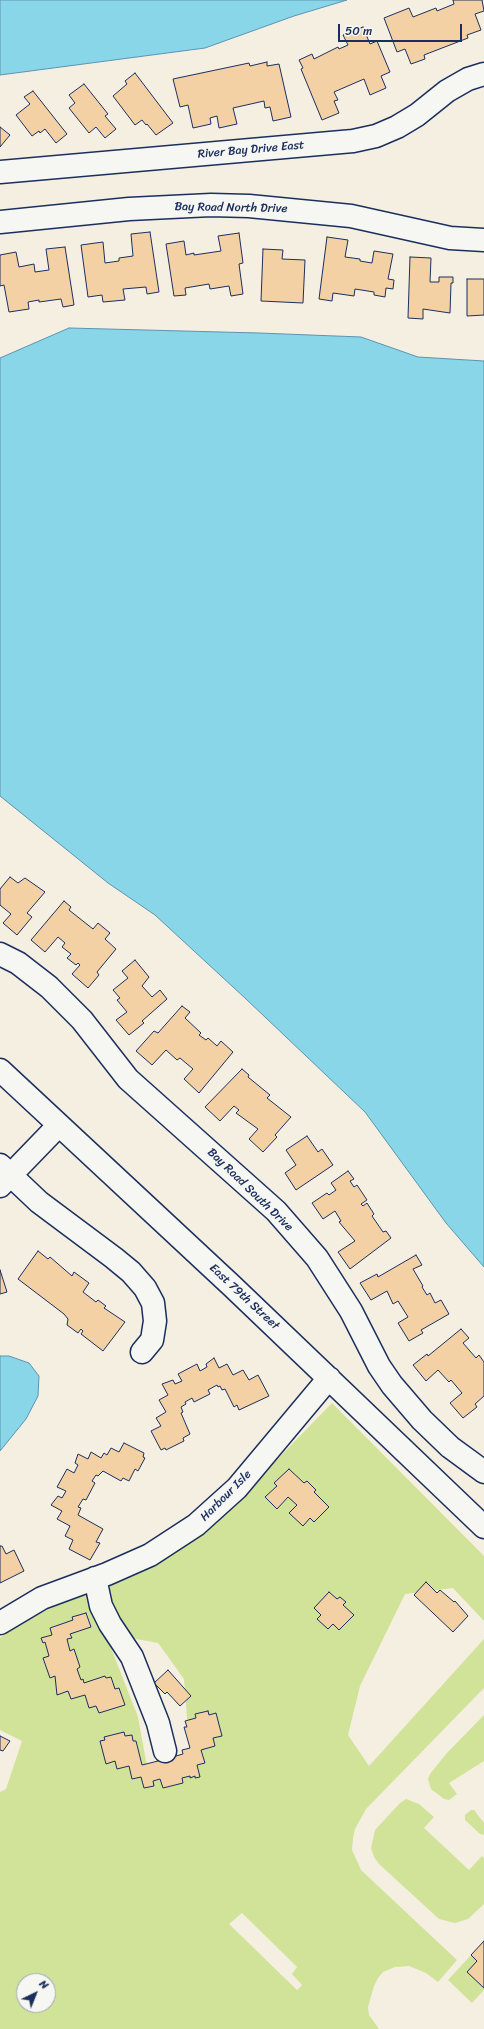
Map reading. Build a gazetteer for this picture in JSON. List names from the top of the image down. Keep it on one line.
{"streets":{"street":["River Bay Drive East","Bay Road North Drive","Bay Road South Drive","East 79th Street","Harbour Isle"]},"crossings":[["East 79th Street","Harbour Isle"]],"scale_bar":"50 m","north":"top right"}
